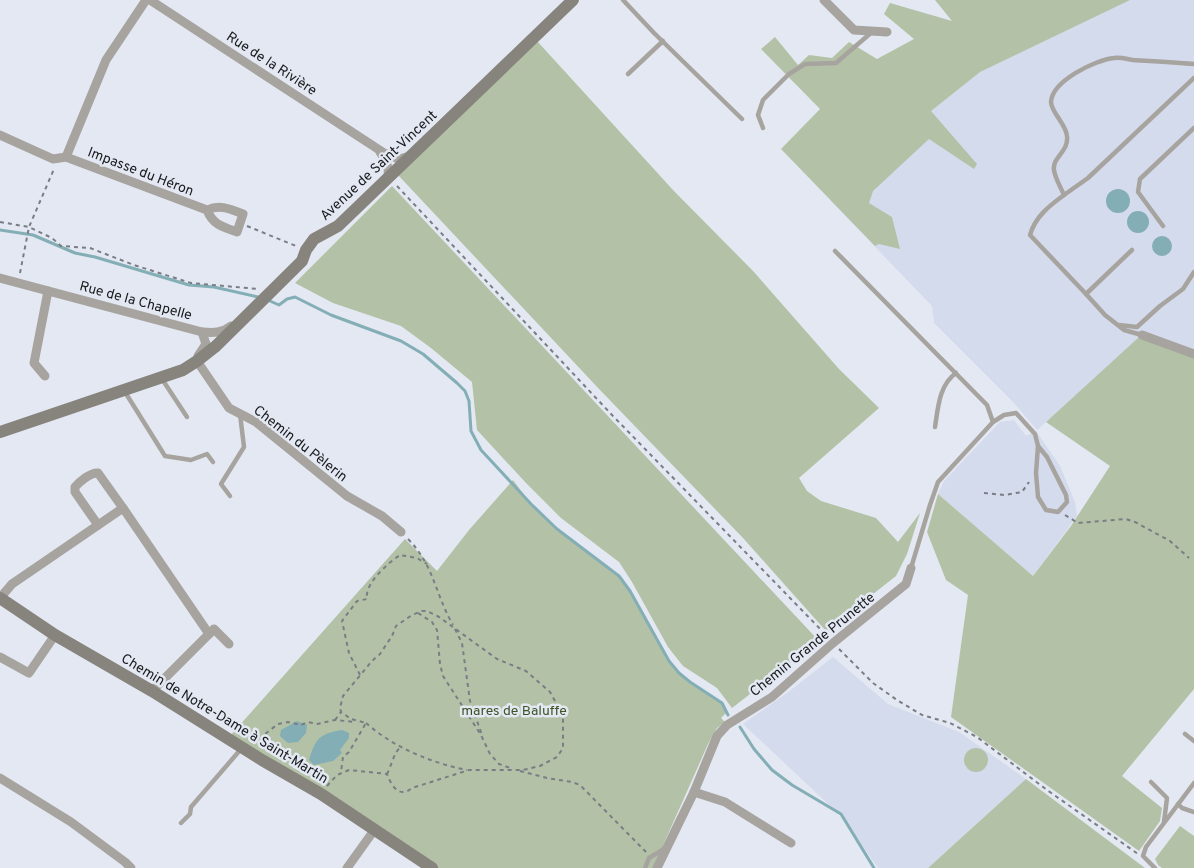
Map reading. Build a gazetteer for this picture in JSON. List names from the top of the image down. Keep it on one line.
{"streets":{"street":["Rue de la Rivière","Avenue de Saint-Vincent","Impasse du Héron","Rue de la Chapelle","Chemin du Pèlerin","Chemin Grande Prunette","Chemin de Notre-Dame à Saint-Martin"]},"crossings":[["Rue de la Rivière","Avenue de Saint-Vincent"],["Avenue de Saint-Vincent","Rue de la Chapelle"],["Avenue de Saint-Vincent","Chemin du Pèlerin"]],"parks":["mares de Baluffe"]}
